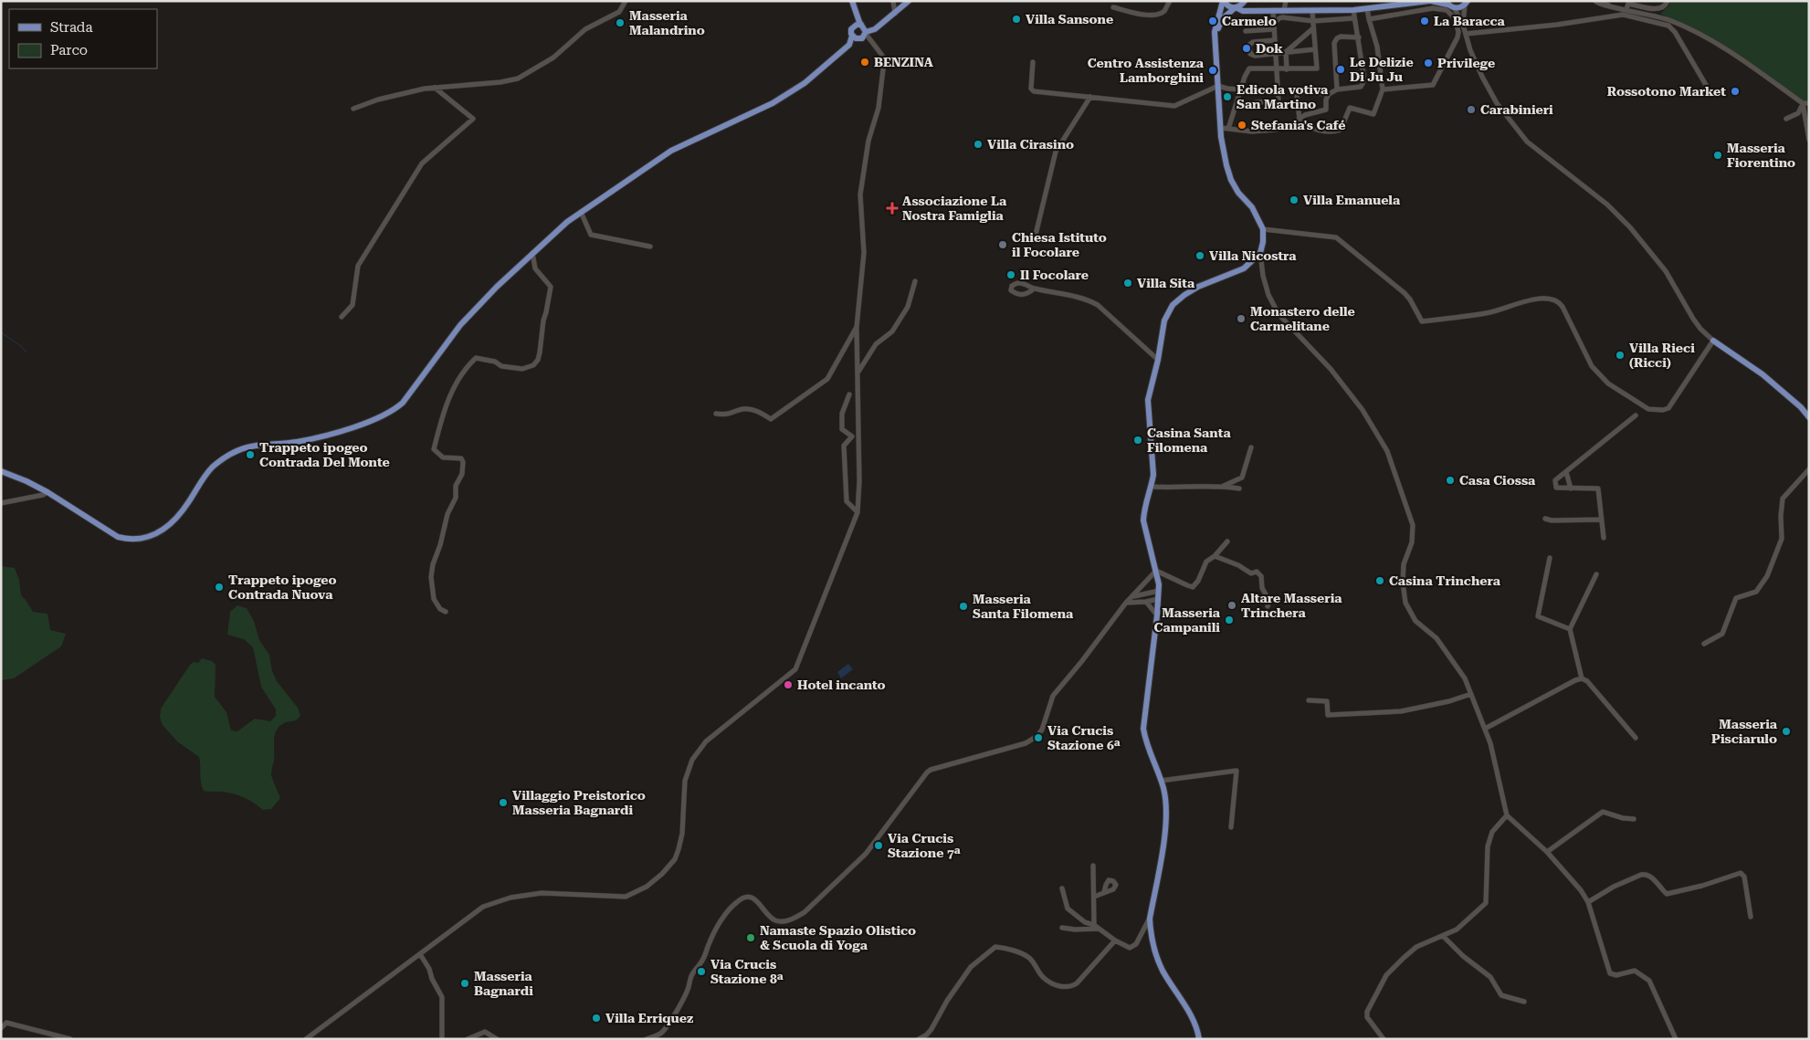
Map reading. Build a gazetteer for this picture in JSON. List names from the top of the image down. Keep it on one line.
{"places":{"other":["Villa Sansone","Carmelo","La Baracca","Masseria Malandrino","Dok","BENZINA","Privilege","Le Delizie Di Ju Ju","Centro Assistenza Lamborghini","Rossotono Market","Edicola votiva San Martino","Carabinieri","Stefania's Café","Villa Cirasino","Masseria Fiorentino","Villa Emanuela","Chiesa Istituto il Focolare","Villa Nicostra","Il Focolare","Villa Sita","Monastero delle Carmelitane","Villa Rieci (Ricci)","Casina Santa Filomena","Trappeto ipogeo Contrada Del Monte","Casa Ciossa","Casina Trinchera","Trappeto ipogeo Contrada Nuova","Altare Masseria Trinchera","Masseria Santa Filomena","Masseria Campanili","Hotel incanto","Masseria Pisciarulo","Via Crucis Stazione 6ª","Villaggio Preistorico Masseria Bagnardi","Via Crucis Stazione 7ª","Namaste Spazio Olistico & Scuola di Yoga","Via Crucis Stazione 8ª","Masseria Bagnardi","Villa Erriquez"],"health":["Associazione La Nostra Famiglia"]},"legend":["Strada","Parco"]}
